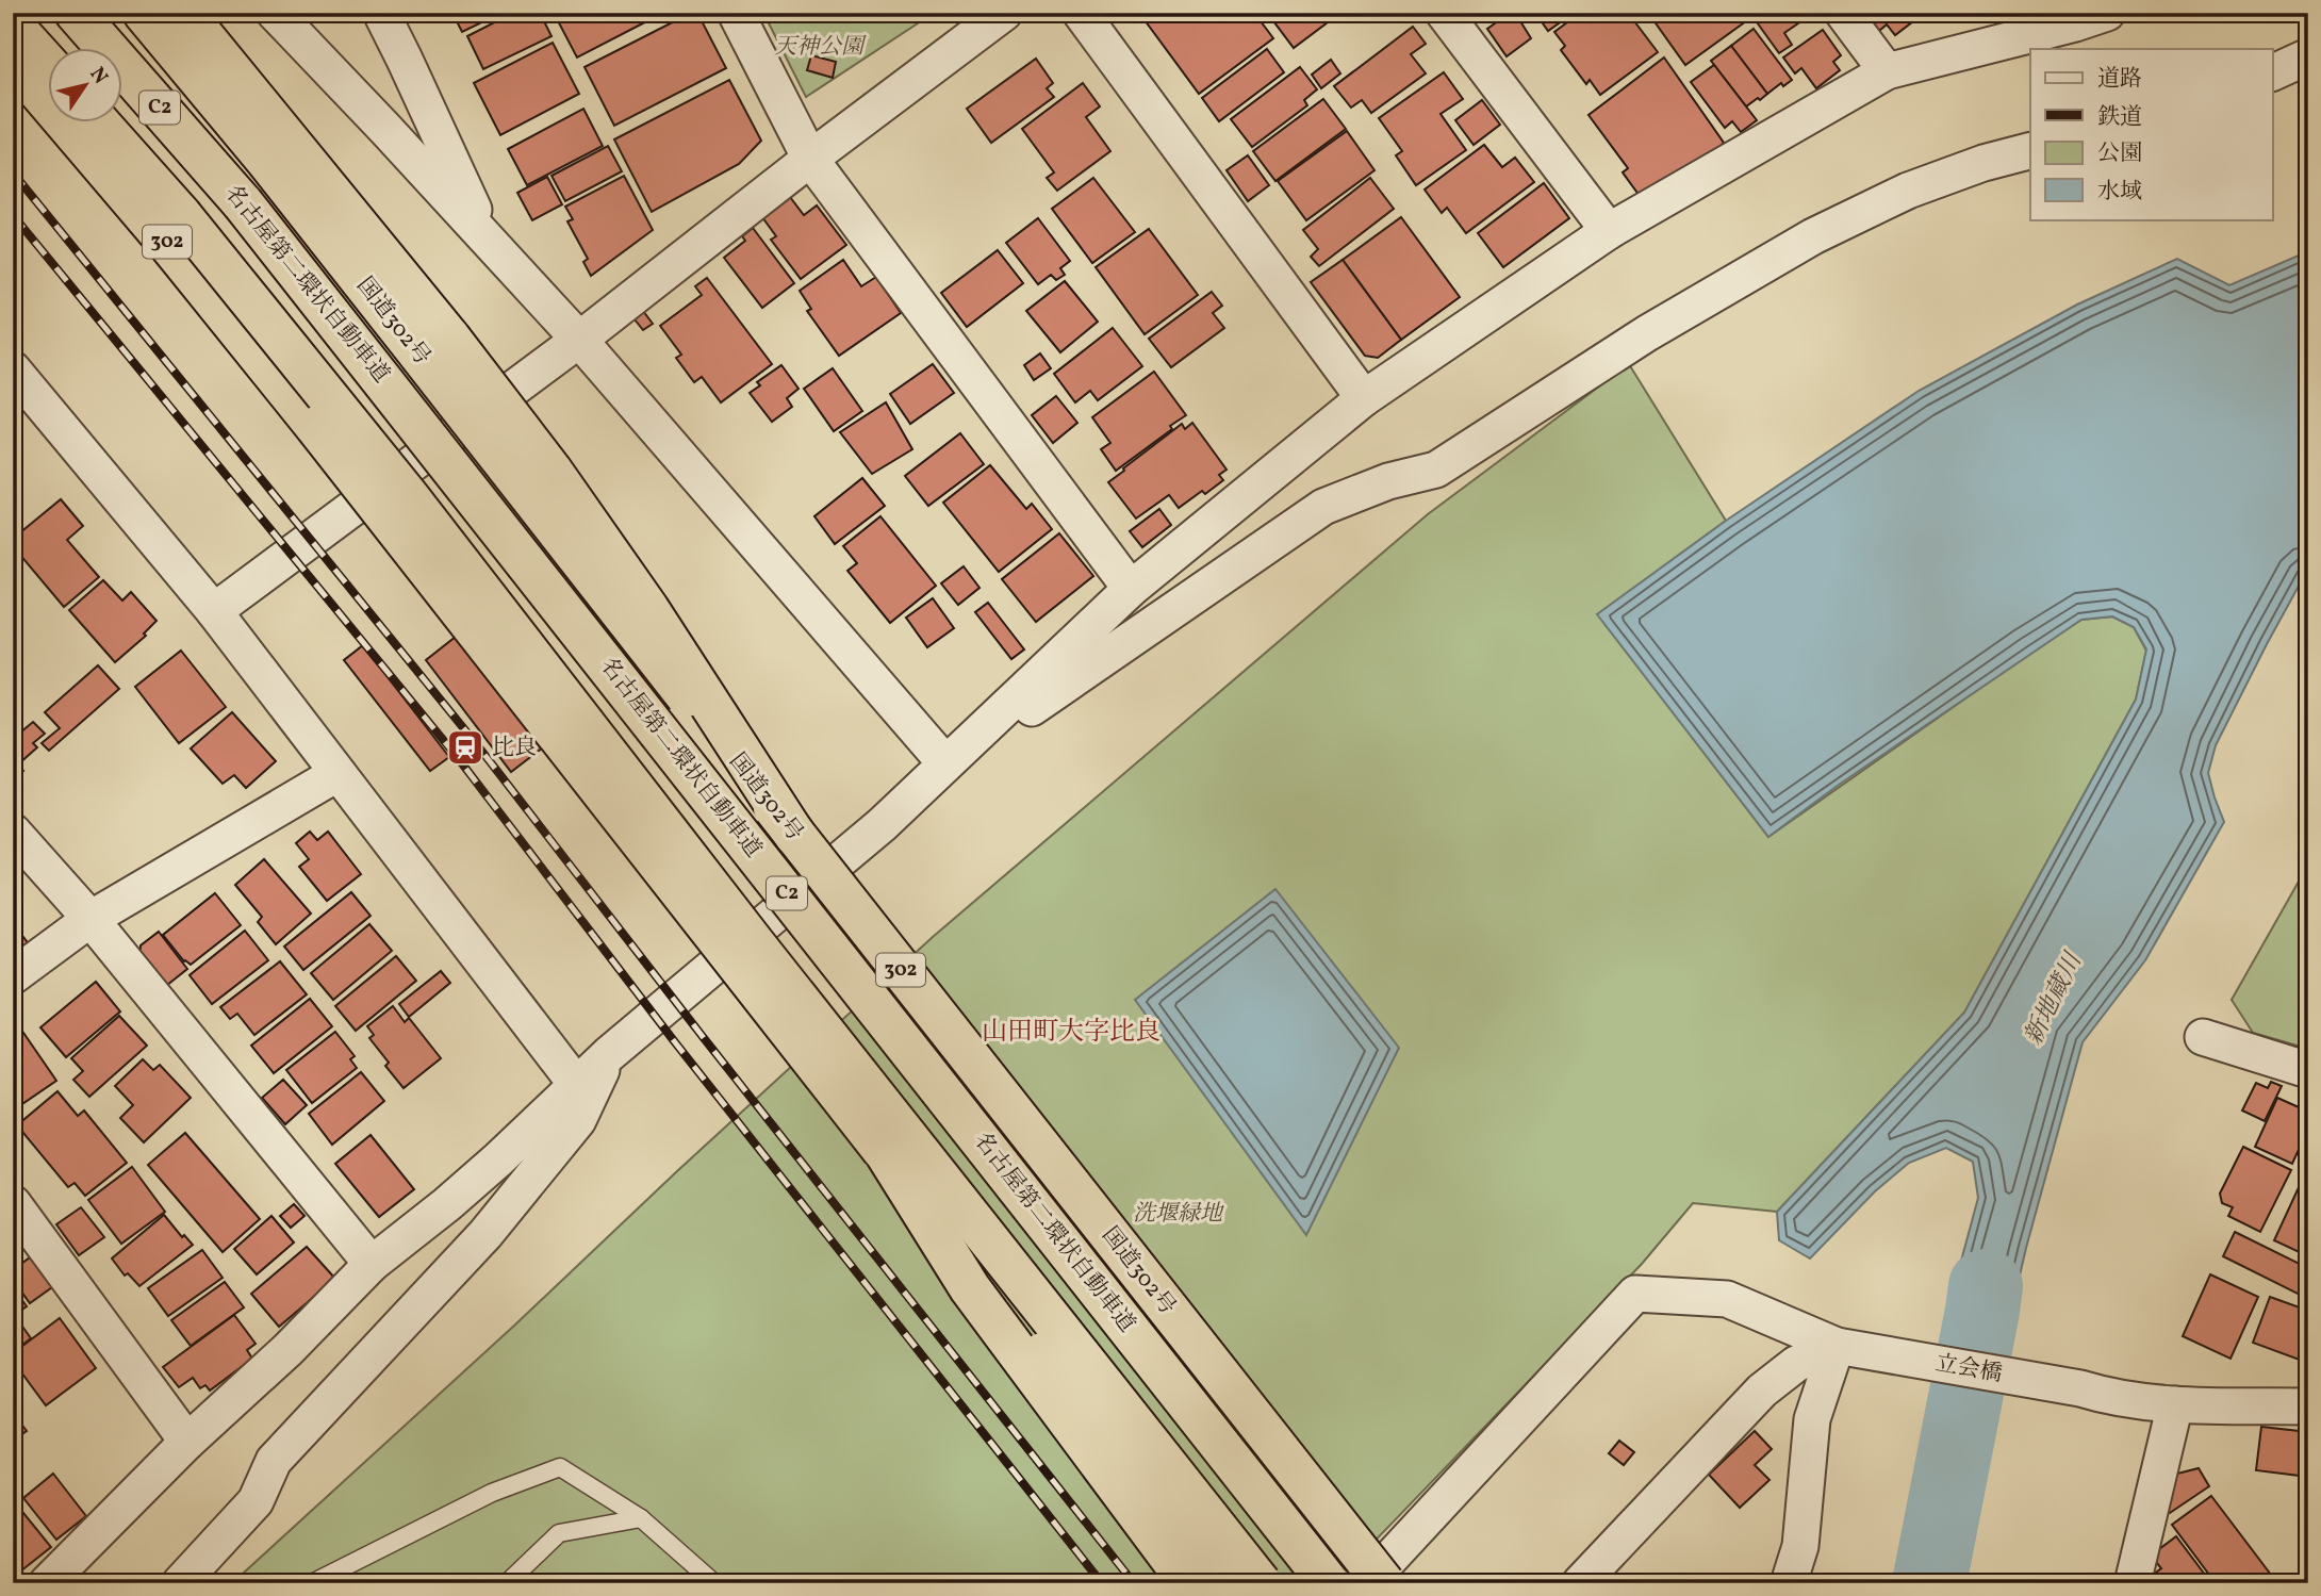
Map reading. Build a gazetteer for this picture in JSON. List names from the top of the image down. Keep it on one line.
{"streets":{"highway":["C2","302","名古屋第二環状自動車道","国道302号"],"street":["立会橋"]},"districts":["山田町大字比良"],"water":["新地蔵川"],"parks":["天神公園","洗堰緑地"],"places":{"station":["比良"]},"legend":["道路","鉄道","公園","水域"],"north":"top right"}
